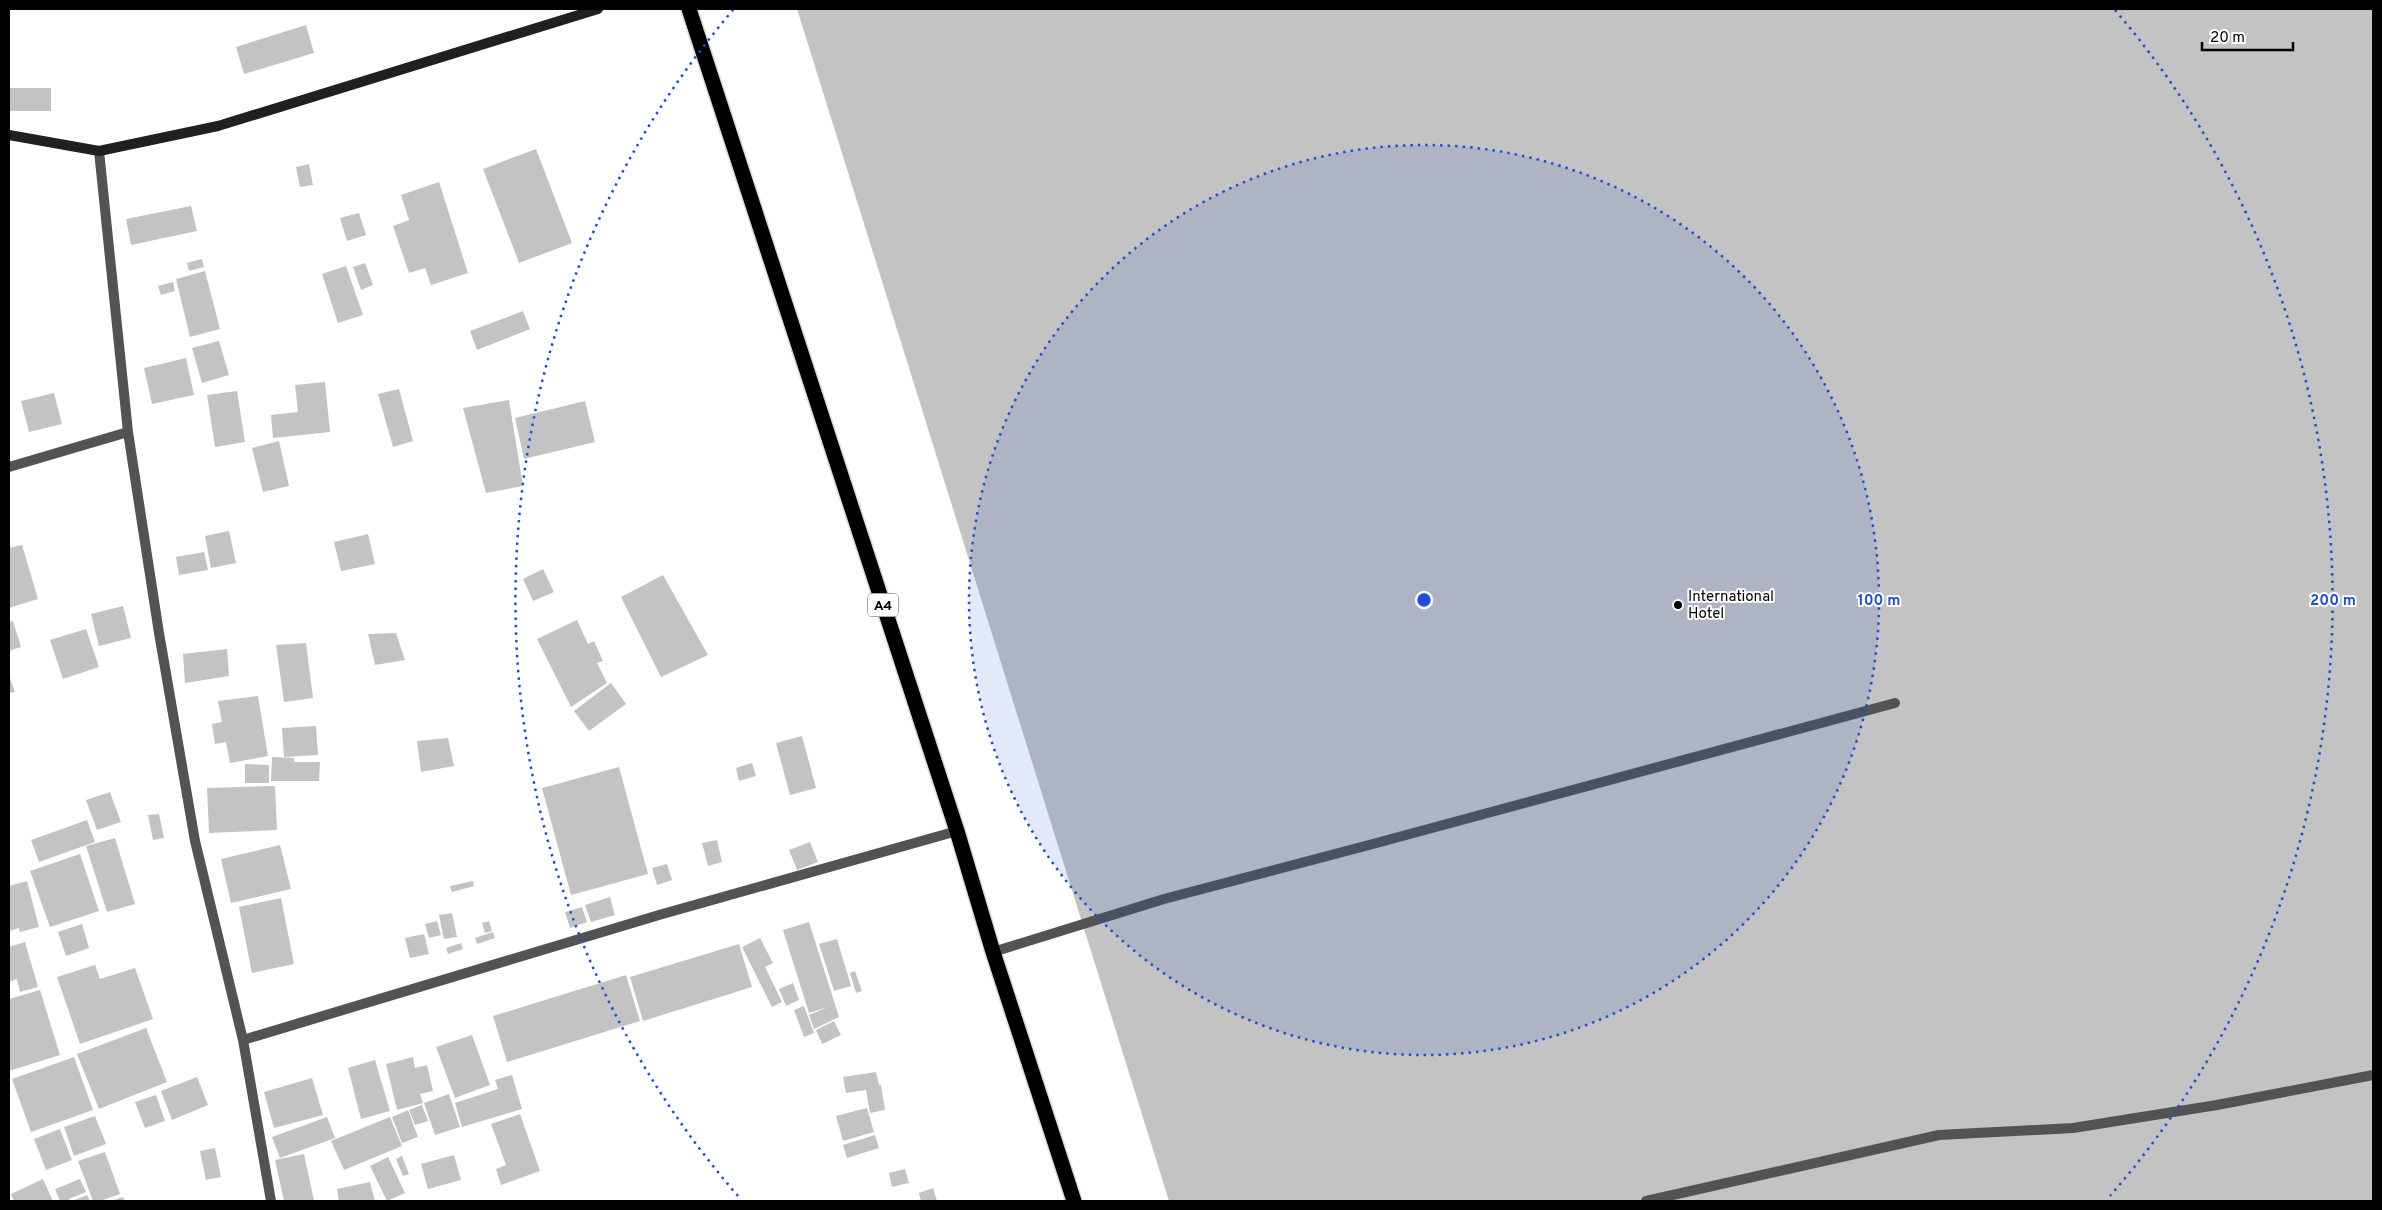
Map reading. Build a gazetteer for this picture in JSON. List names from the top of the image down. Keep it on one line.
{"streets":{"highway":["A4"]},"places":["International Hotel"],"scale_bar":"20 m","rings":["100 m","200 m"]}
